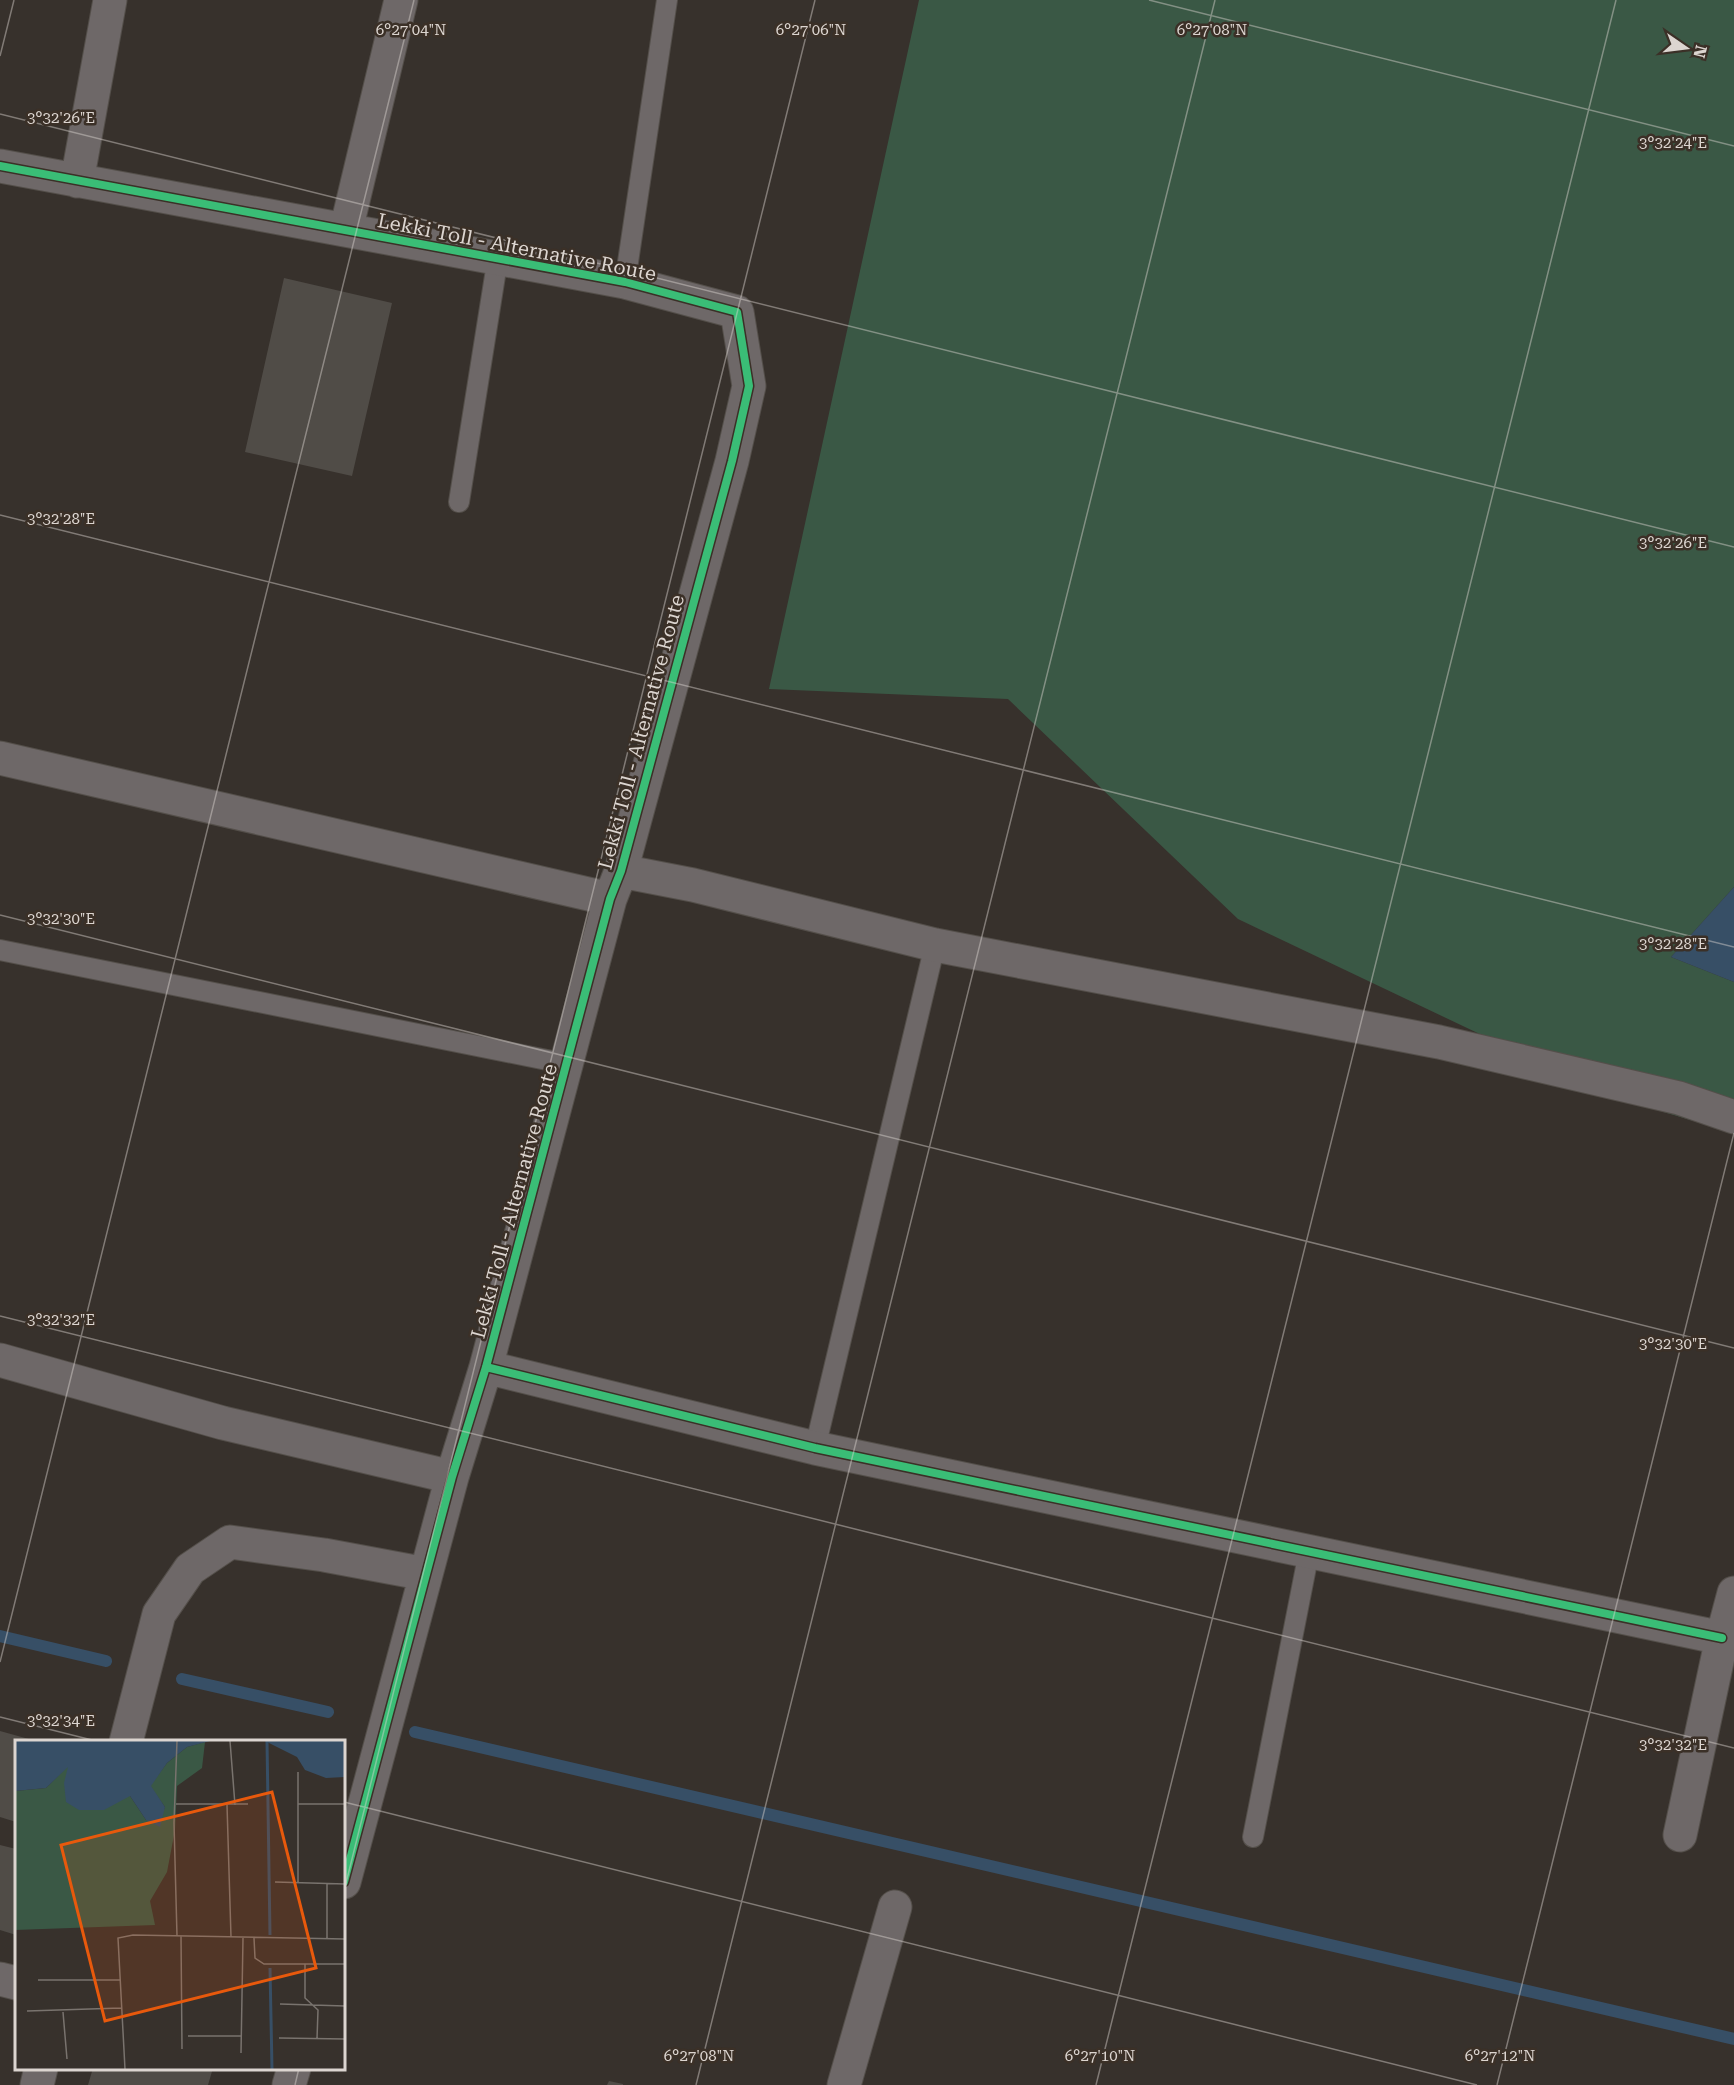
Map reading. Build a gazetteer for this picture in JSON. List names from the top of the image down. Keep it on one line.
{"streets":{"street":["Lekki Toll - Alternative Route"]},"north":"right","coordinates":["6°27'04\"N","6°27'06\"N","6°27'08\"N","3°32'26\"E","3°32'24\"E","3°32'28\"E","3°32'30\"E","3°32'32\"E","3°32'34\"E","6°27'10\"N","6°27'12\"N"]}
